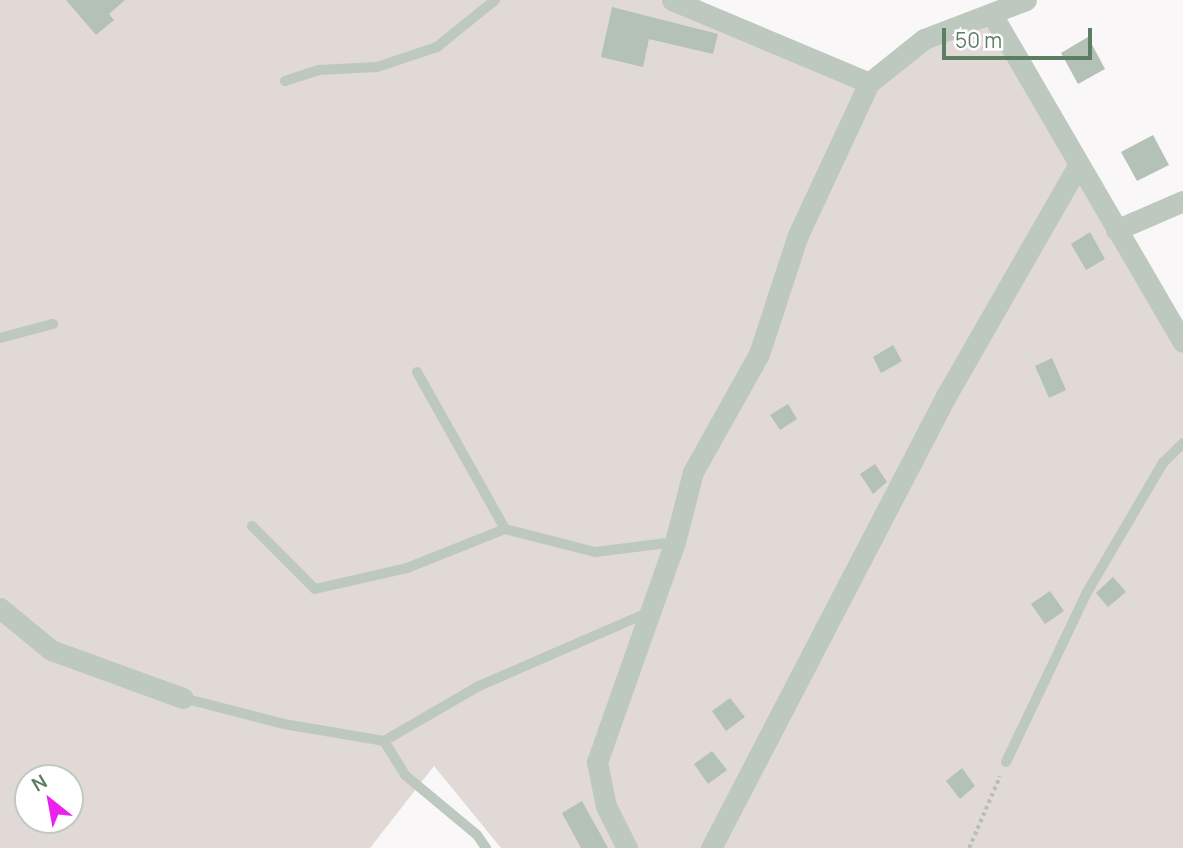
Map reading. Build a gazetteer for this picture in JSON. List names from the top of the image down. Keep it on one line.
{"scale_bar":"50 m","north":"top left"}
